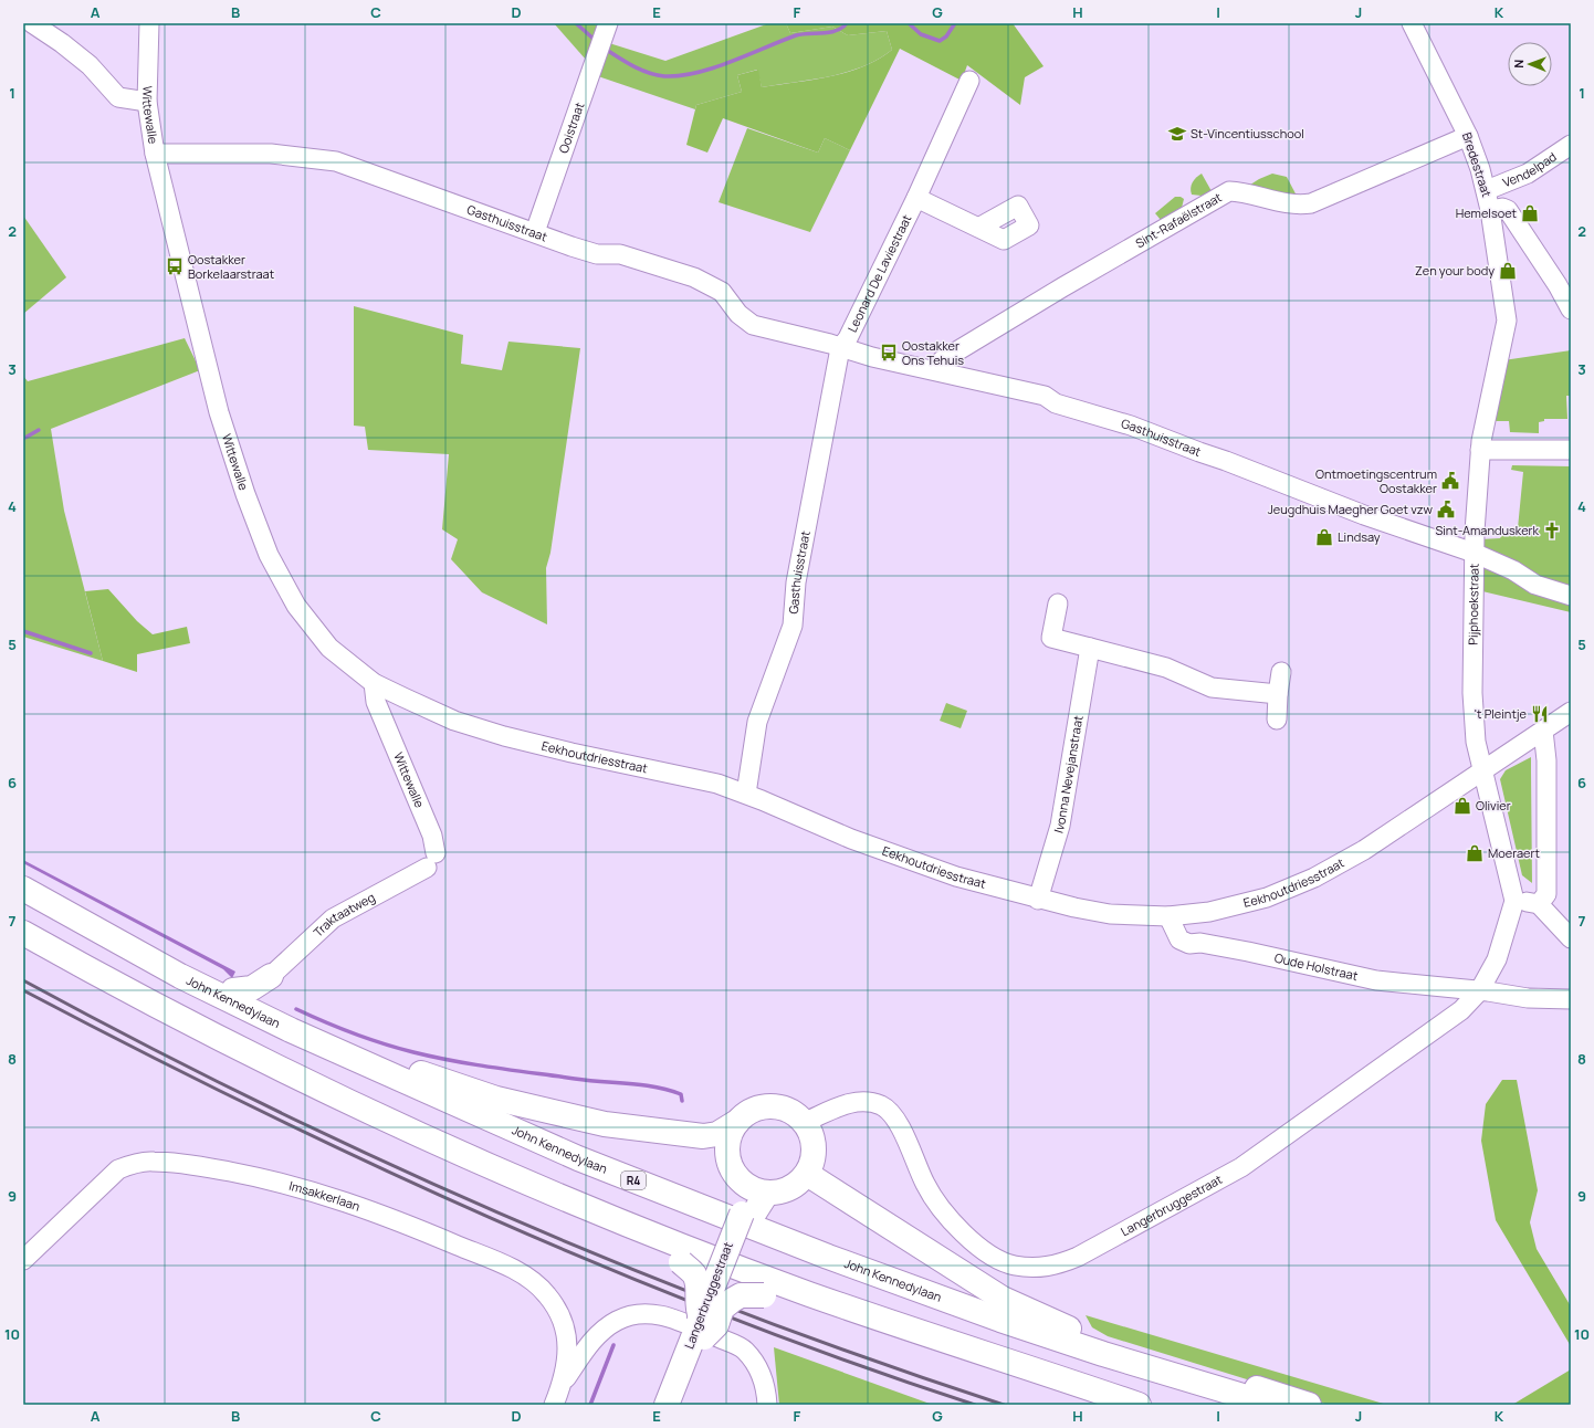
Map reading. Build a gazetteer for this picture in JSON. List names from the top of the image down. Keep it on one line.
{"streets":{"main road":["John Kennedylaan","R4","Langerbruggestraat"],"street":["Wittewalle","Ooistraat","Bredestraat","Vendelpad","Sint-Rafaëlstraat","Gasthuisstraat","Leonard De Laviestraat","Pijphoekstraat","Eekhoutdriesstraat","Ivonna Nevejanstraat","Traktaatweg","Oude Holstraat","Imsakkerlaan"]},"crossings":[["Wittewalle","Gasthuisstraat"],["Wittewalle","Eekhoutdriesstraat"],["Wittewalle","Traktaatweg"],["Ooistraat","Gasthuisstraat"],["Bredestraat","Vendelpad"],["Bredestraat","Sint-Rafaëlstraat"],["Bredestraat","Pijphoekstraat"],["Sint-Rafaëlstraat","Gasthuisstraat"],["Gasthuisstraat","Leonard De Laviestraat"],["Gasthuisstraat","Pijphoekstraat"],["Gasthuisstraat","Eekhoutdriesstraat"],["Pijphoekstraat","Eekhoutdriesstraat"],["Pijphoekstraat","Oude Holstraat"],["Pijphoekstraat","Langerbruggestraat"],["Eekhoutdriesstraat","Ivonna Nevejanstraat"],["Eekhoutdriesstraat","Oude Holstraat"],["Oude Holstraat","Langerbruggestraat"]],"places":{"school or university":["St-Vincentiusschool"],"shop":["Hemelsoet","Zen your body","Lindsay","Olivier","Moeraert"],"bus stop":["Oostakker Borkelaarstraat","Oostakker Ons Tehuis"],"public building":["Ontmoetingscentrum Oostakker","Jeugdhuis Maegher Goet vzw"],"church":["Sint-Amanduskerk"],"restaurant":["'t Pleintje"]},"north":"left","grid":{"columns":["A","B","C","D","E","F","G","H","I","J","K"],"rows":["1","2","3","4","5","6","7","8","9","10"]}}
